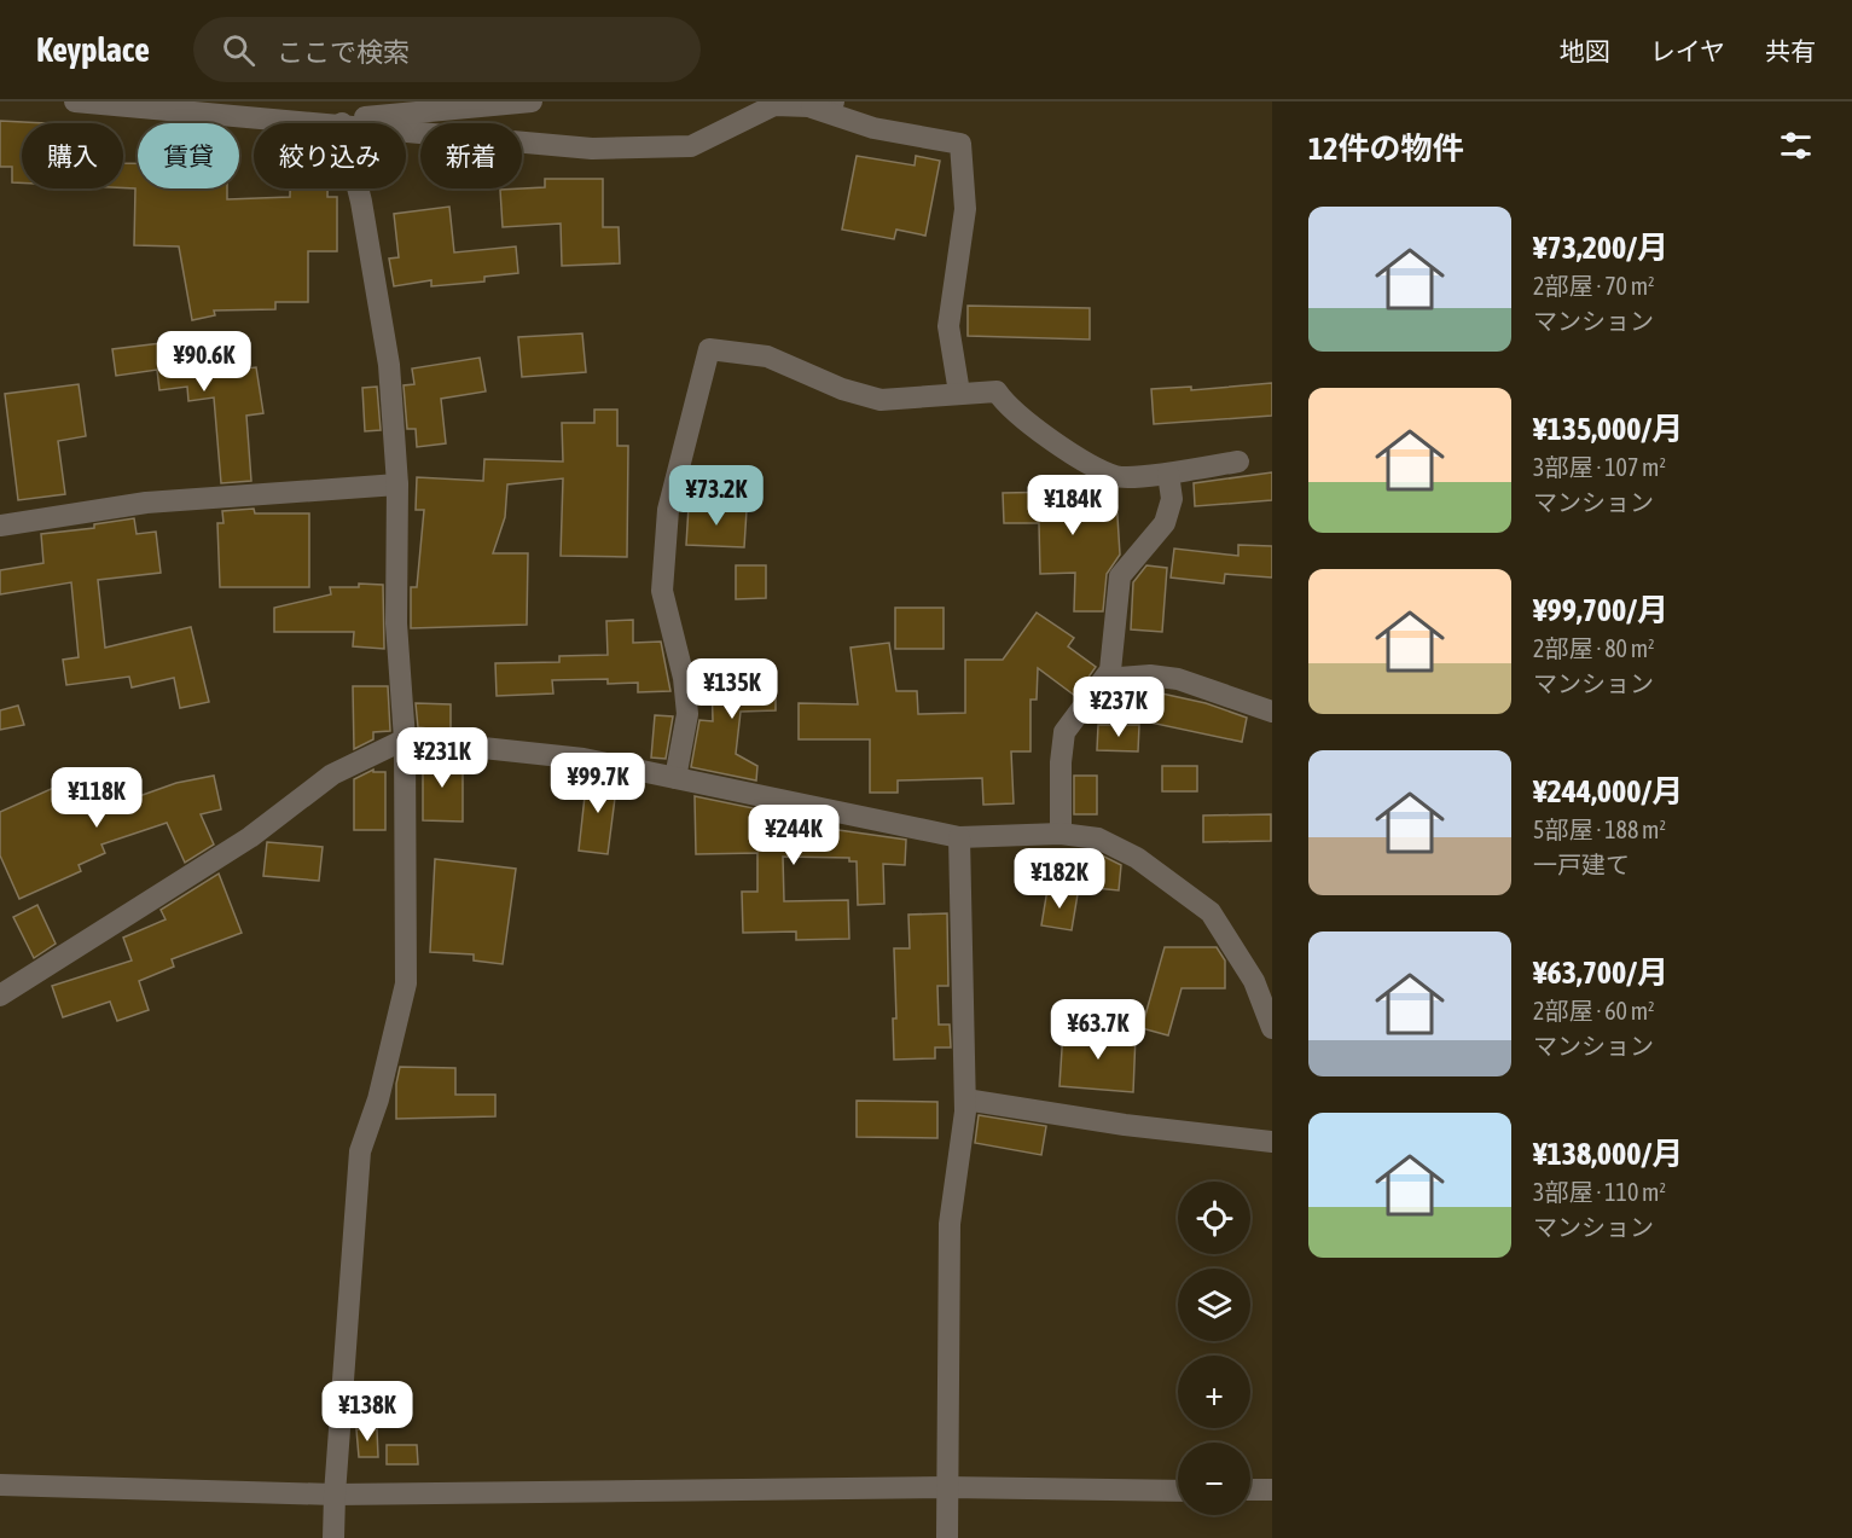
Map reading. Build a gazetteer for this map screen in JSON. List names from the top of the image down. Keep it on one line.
{"page":{"header":"Keyplace","search":"ここで検索","nav":["地図","レイヤ","共有"],"heading":"12件の物件","chip":["購入","賃貸","絞り込み","新着"],"list":[{"name":"¥73,200/月","note":"2部屋 · 70 m² · マンション"},{"name":"¥135,000/月","note":"3部屋 · 107 m² · マンション"},{"name":"¥99,700/月","note":"2部屋 · 80 m² · マンション"},{"name":"¥244,000/月","note":"5部屋 · 188 m² · 一戸建て"},{"name":"¥63,700/月","note":"2部屋 · 60 m² · マンション"},{"name":"¥138,000/月","note":"3部屋 · 110 m² · マンション"}],"price":["¥90.6K","¥73.2K","¥184K","¥135K","¥237K","¥231K","¥99.7K","¥118K","¥244K","¥182K","¥63.7K","¥138K"],"map_buttons":["+","−"]}}
